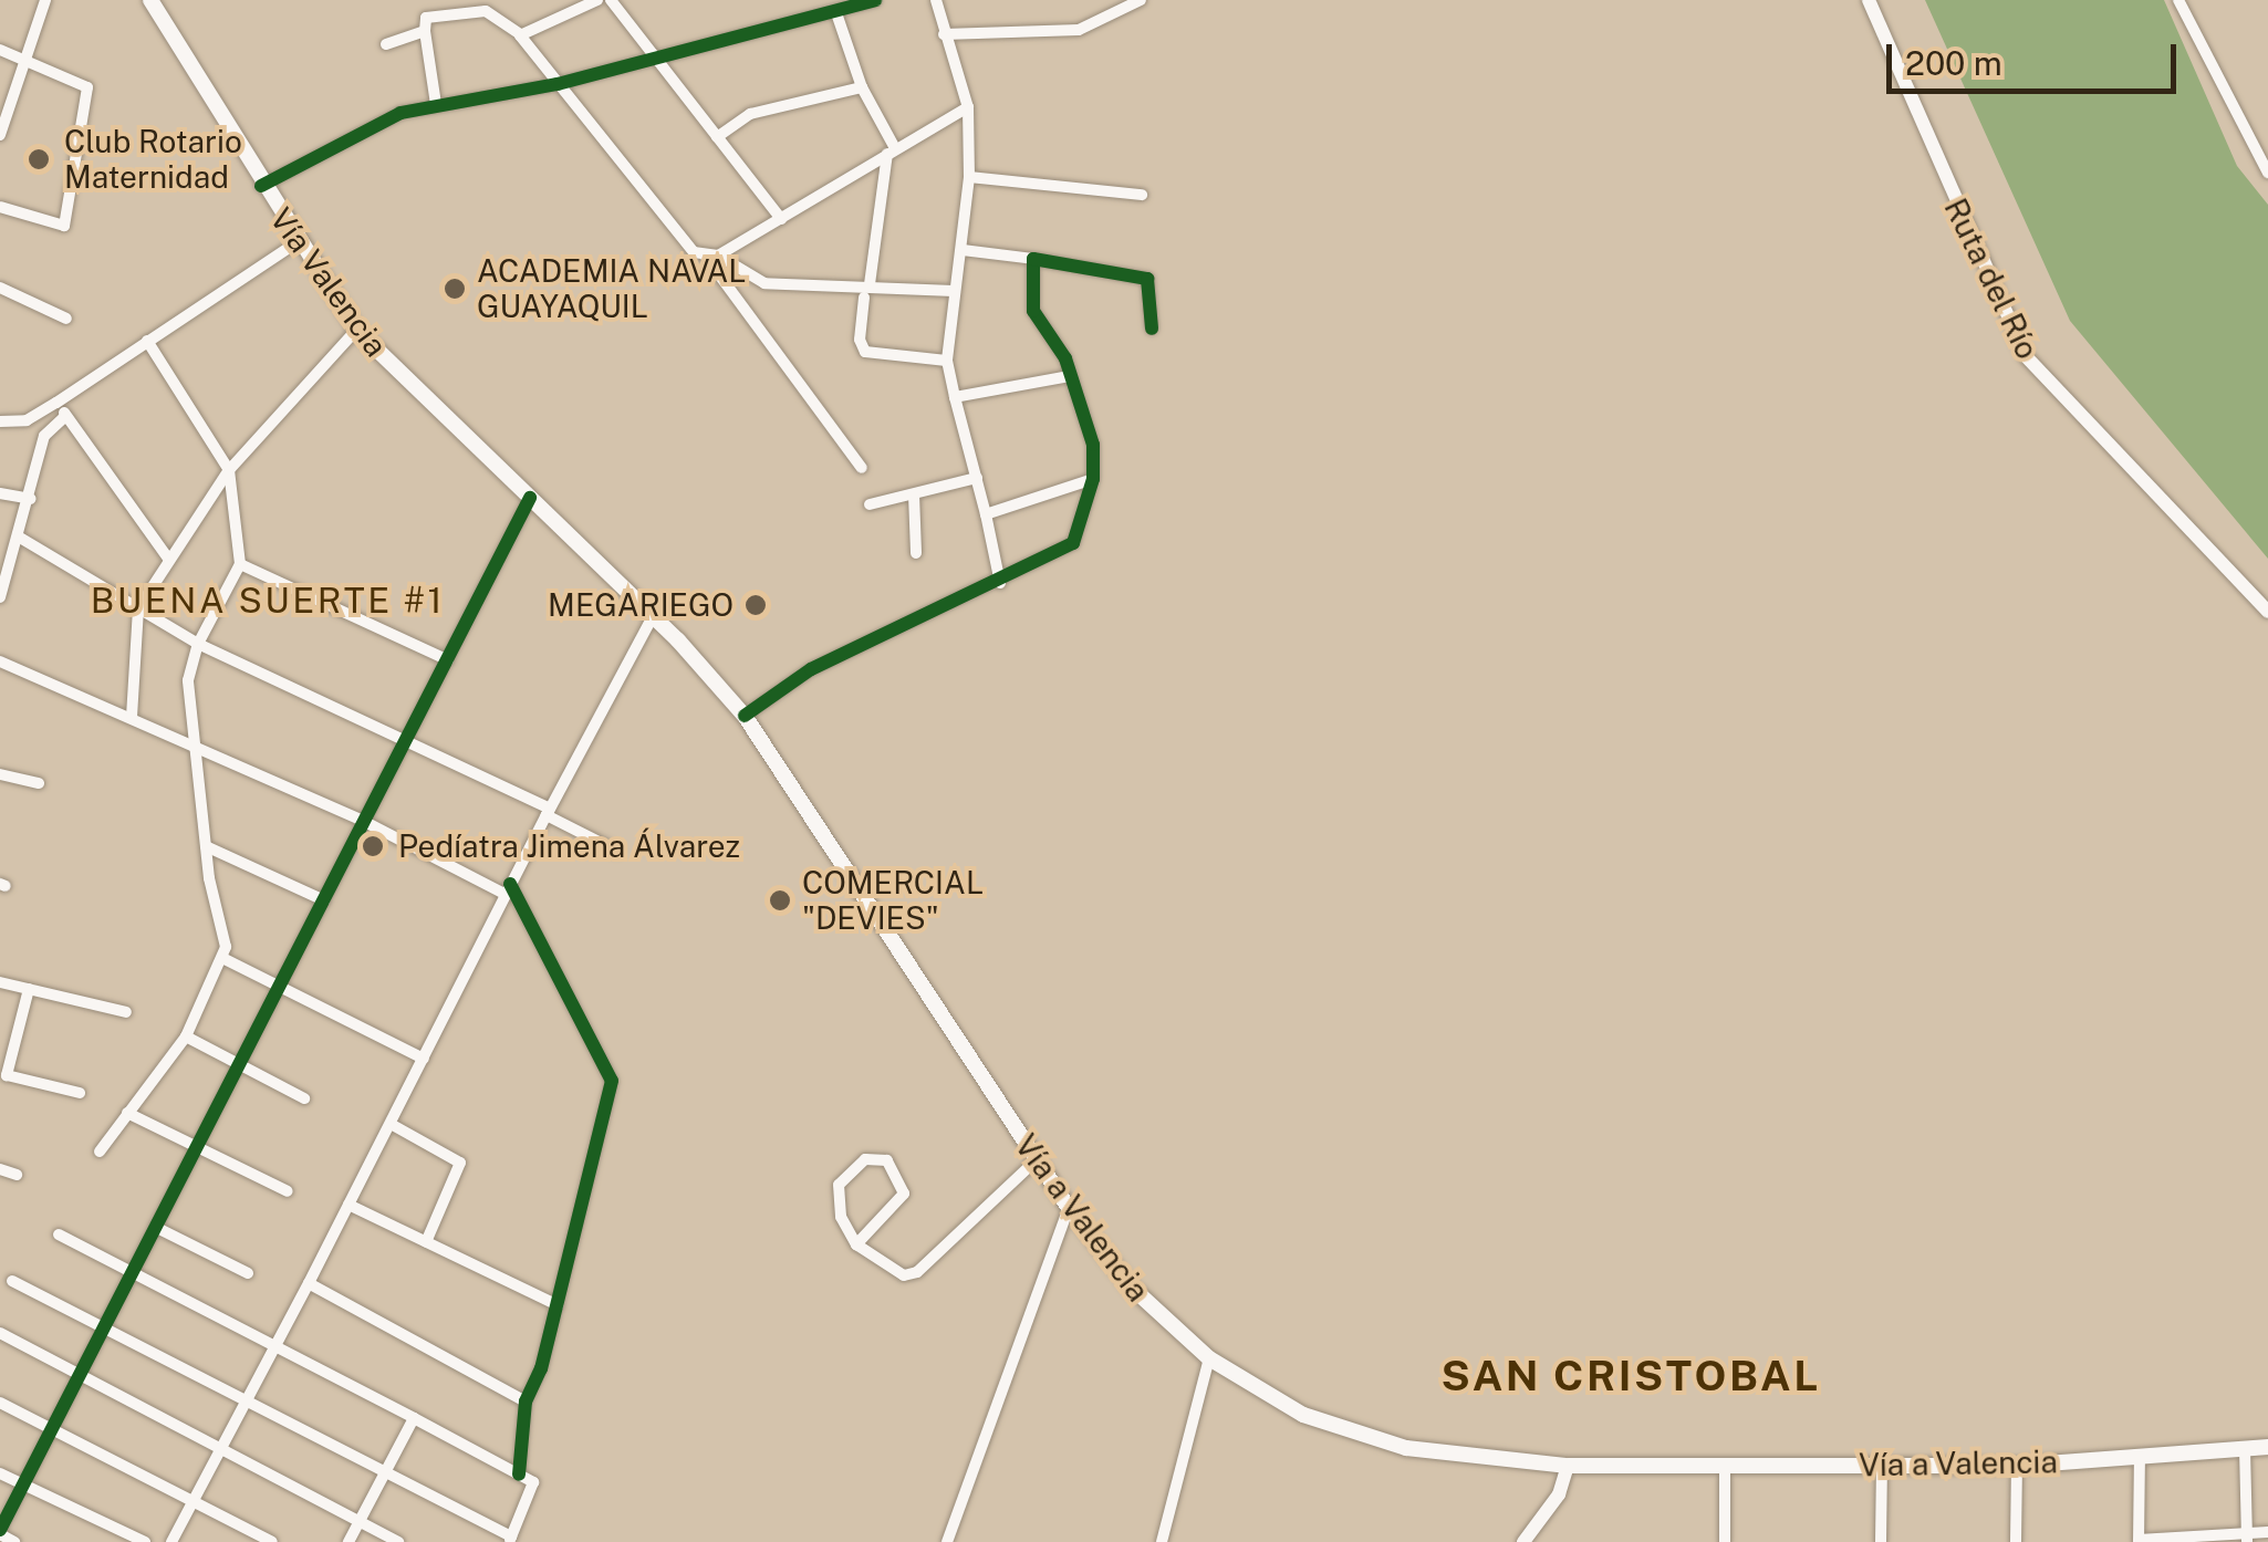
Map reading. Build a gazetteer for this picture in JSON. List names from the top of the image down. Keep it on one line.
{"streets":{"highway":["Vía Valencia","Vía a Valencia"],"main road":["Ruta del Río"]},"crossings":[["Vía Valencia","Vía a Valencia"]],"districts":["BUENA SUERTE #1","SAN CRISTOBAL"],"places":["Club Rotario Maternidad","ACADEMIA NAVAL GUAYAQUIL","MEGARIEGO","Pedíatra Jimena Álvarez","COMERCIAL \"DEVIES\""],"scale_bar":"200 m"}
